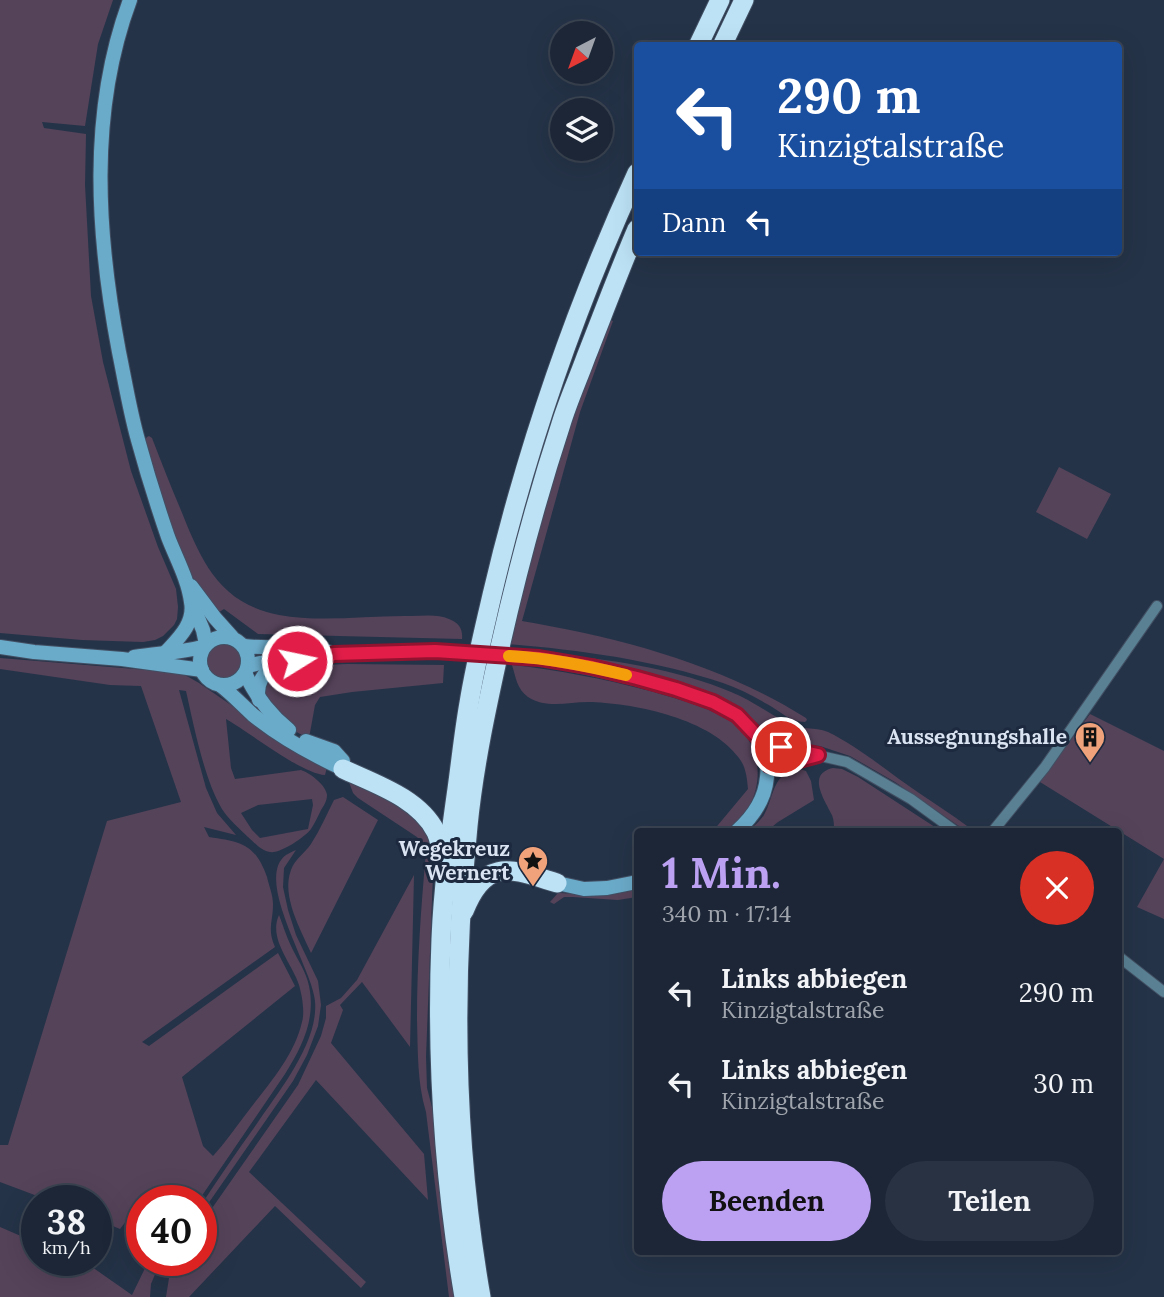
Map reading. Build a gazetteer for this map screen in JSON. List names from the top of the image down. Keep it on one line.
{"places":{"building":["Aussegnungshalle"],"place":["Wegekreuz Wernert"]},"north":"bottom left","page":{"turn":["290 m","Kinzigtalstraße"],"then":"Dann","heading":["1 Min.","340 m · 17:14"],"list":[{"name":"Links abbiegen","note":"Kinzigtalstraße","value":"290 m"},{"name":"Links abbiegen","note":"Kinzigtalstraße","value":"30 m"}],"buttons":["Beenden","Teilen"],"speed":"38 km/h","limit":"40"}}
